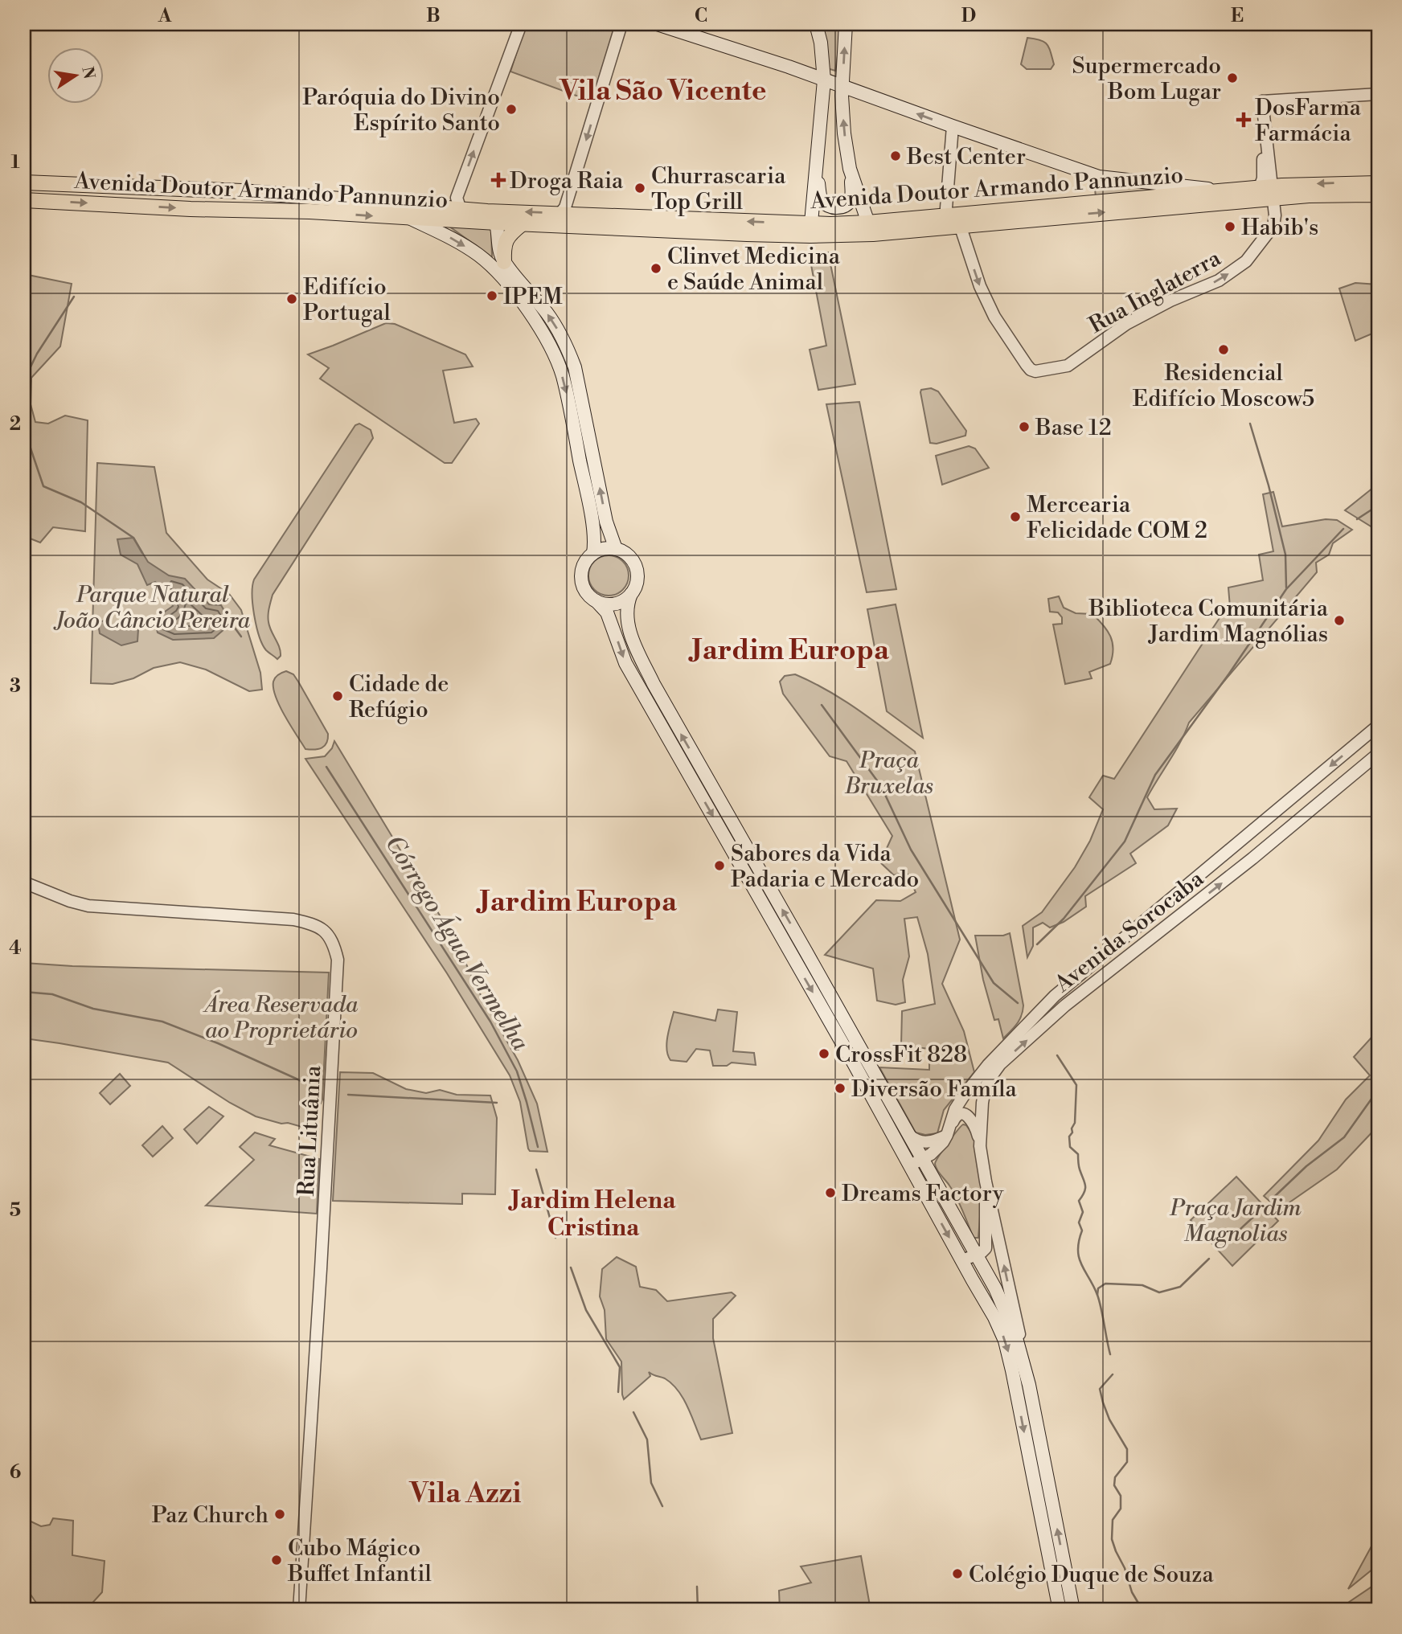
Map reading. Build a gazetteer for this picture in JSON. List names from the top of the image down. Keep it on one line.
{"streets":{"main road":["Avenida Doutor Armando Pannunzio"],"street":["Rua Inglaterra","Avenida Sorocaba","Rua Lituânia"]},"crossings":[["Avenida Doutor Armando Pannunzio","Rua Inglaterra"]],"districts":["Vila São Vicente","Jardim Europa","Jardim Europa","Jardim Helena Cristina","Vila Azzi"],"water":["Córrego Água Vermelha"],"parks":["Parque Natural João Câncio Pereira","Praça Bruxelas","Área Reservada ao Proprietário","Praça Jardim Magnolias"],"places":{"other":["Supermercado Bom Lugar","Paróquia do Divino Espírito Santo","Best Center","Churrascaria Top Grill","Habib's","Clinvet Medicina e Saúde Animal","IPEM","Edifício Portugal","Residencial Edifício Moscow5","Base 12","Mercearia Felicidade COM 2","Biblioteca Comunitária Jardim Magnólias","Cidade de Refúgio","Sabores da Vida Padaria e Mercado","CrossFit 828","Diversão Famíla","Dreams Factory","Paz Church","Cubo Mágico Buffet Infantil","Colégio Duque de Souza"],"health":["DosFarma Farmácia","Droga Raia"]},"north":"right","grid":{"columns":["A","B","C","D","E"],"rows":["1","2","3","4","5","6"]}}
